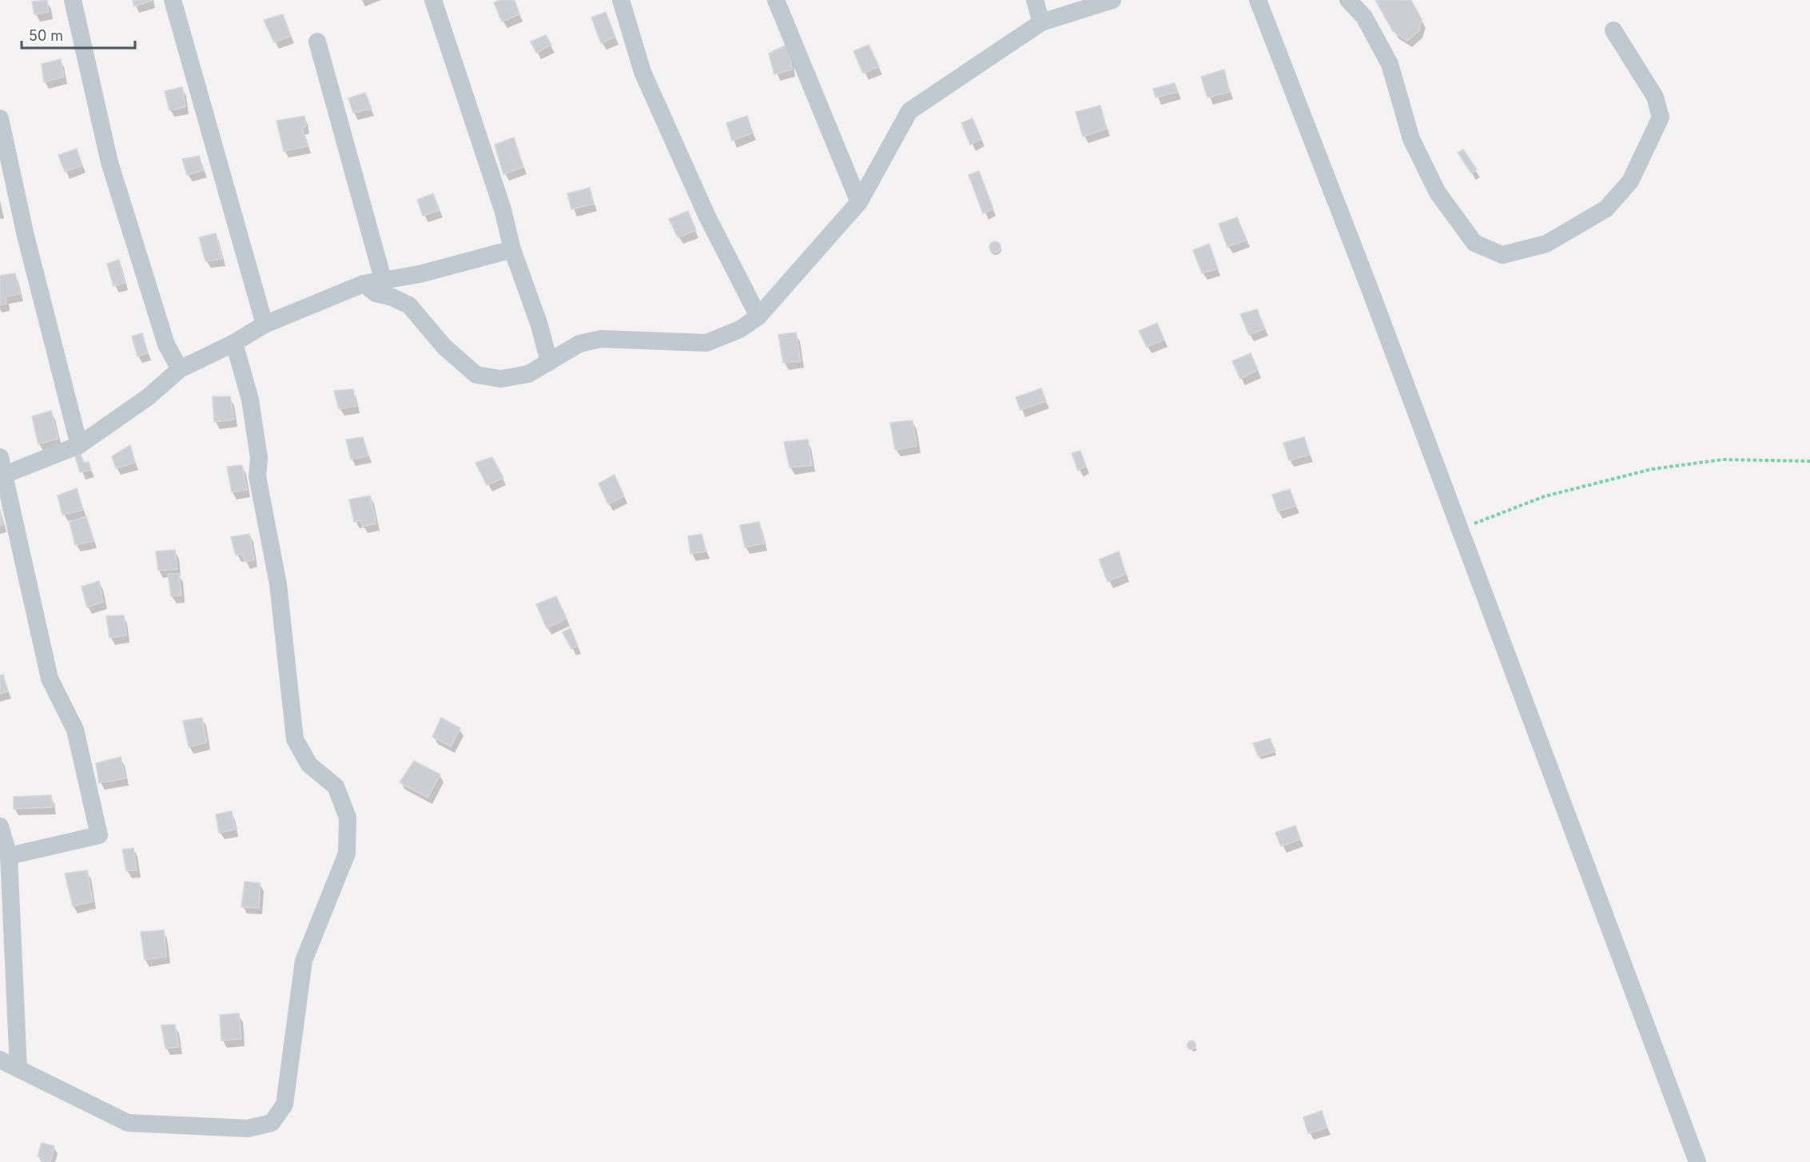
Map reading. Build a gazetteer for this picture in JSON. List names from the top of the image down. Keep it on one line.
{"scale_bar":"50 m"}
